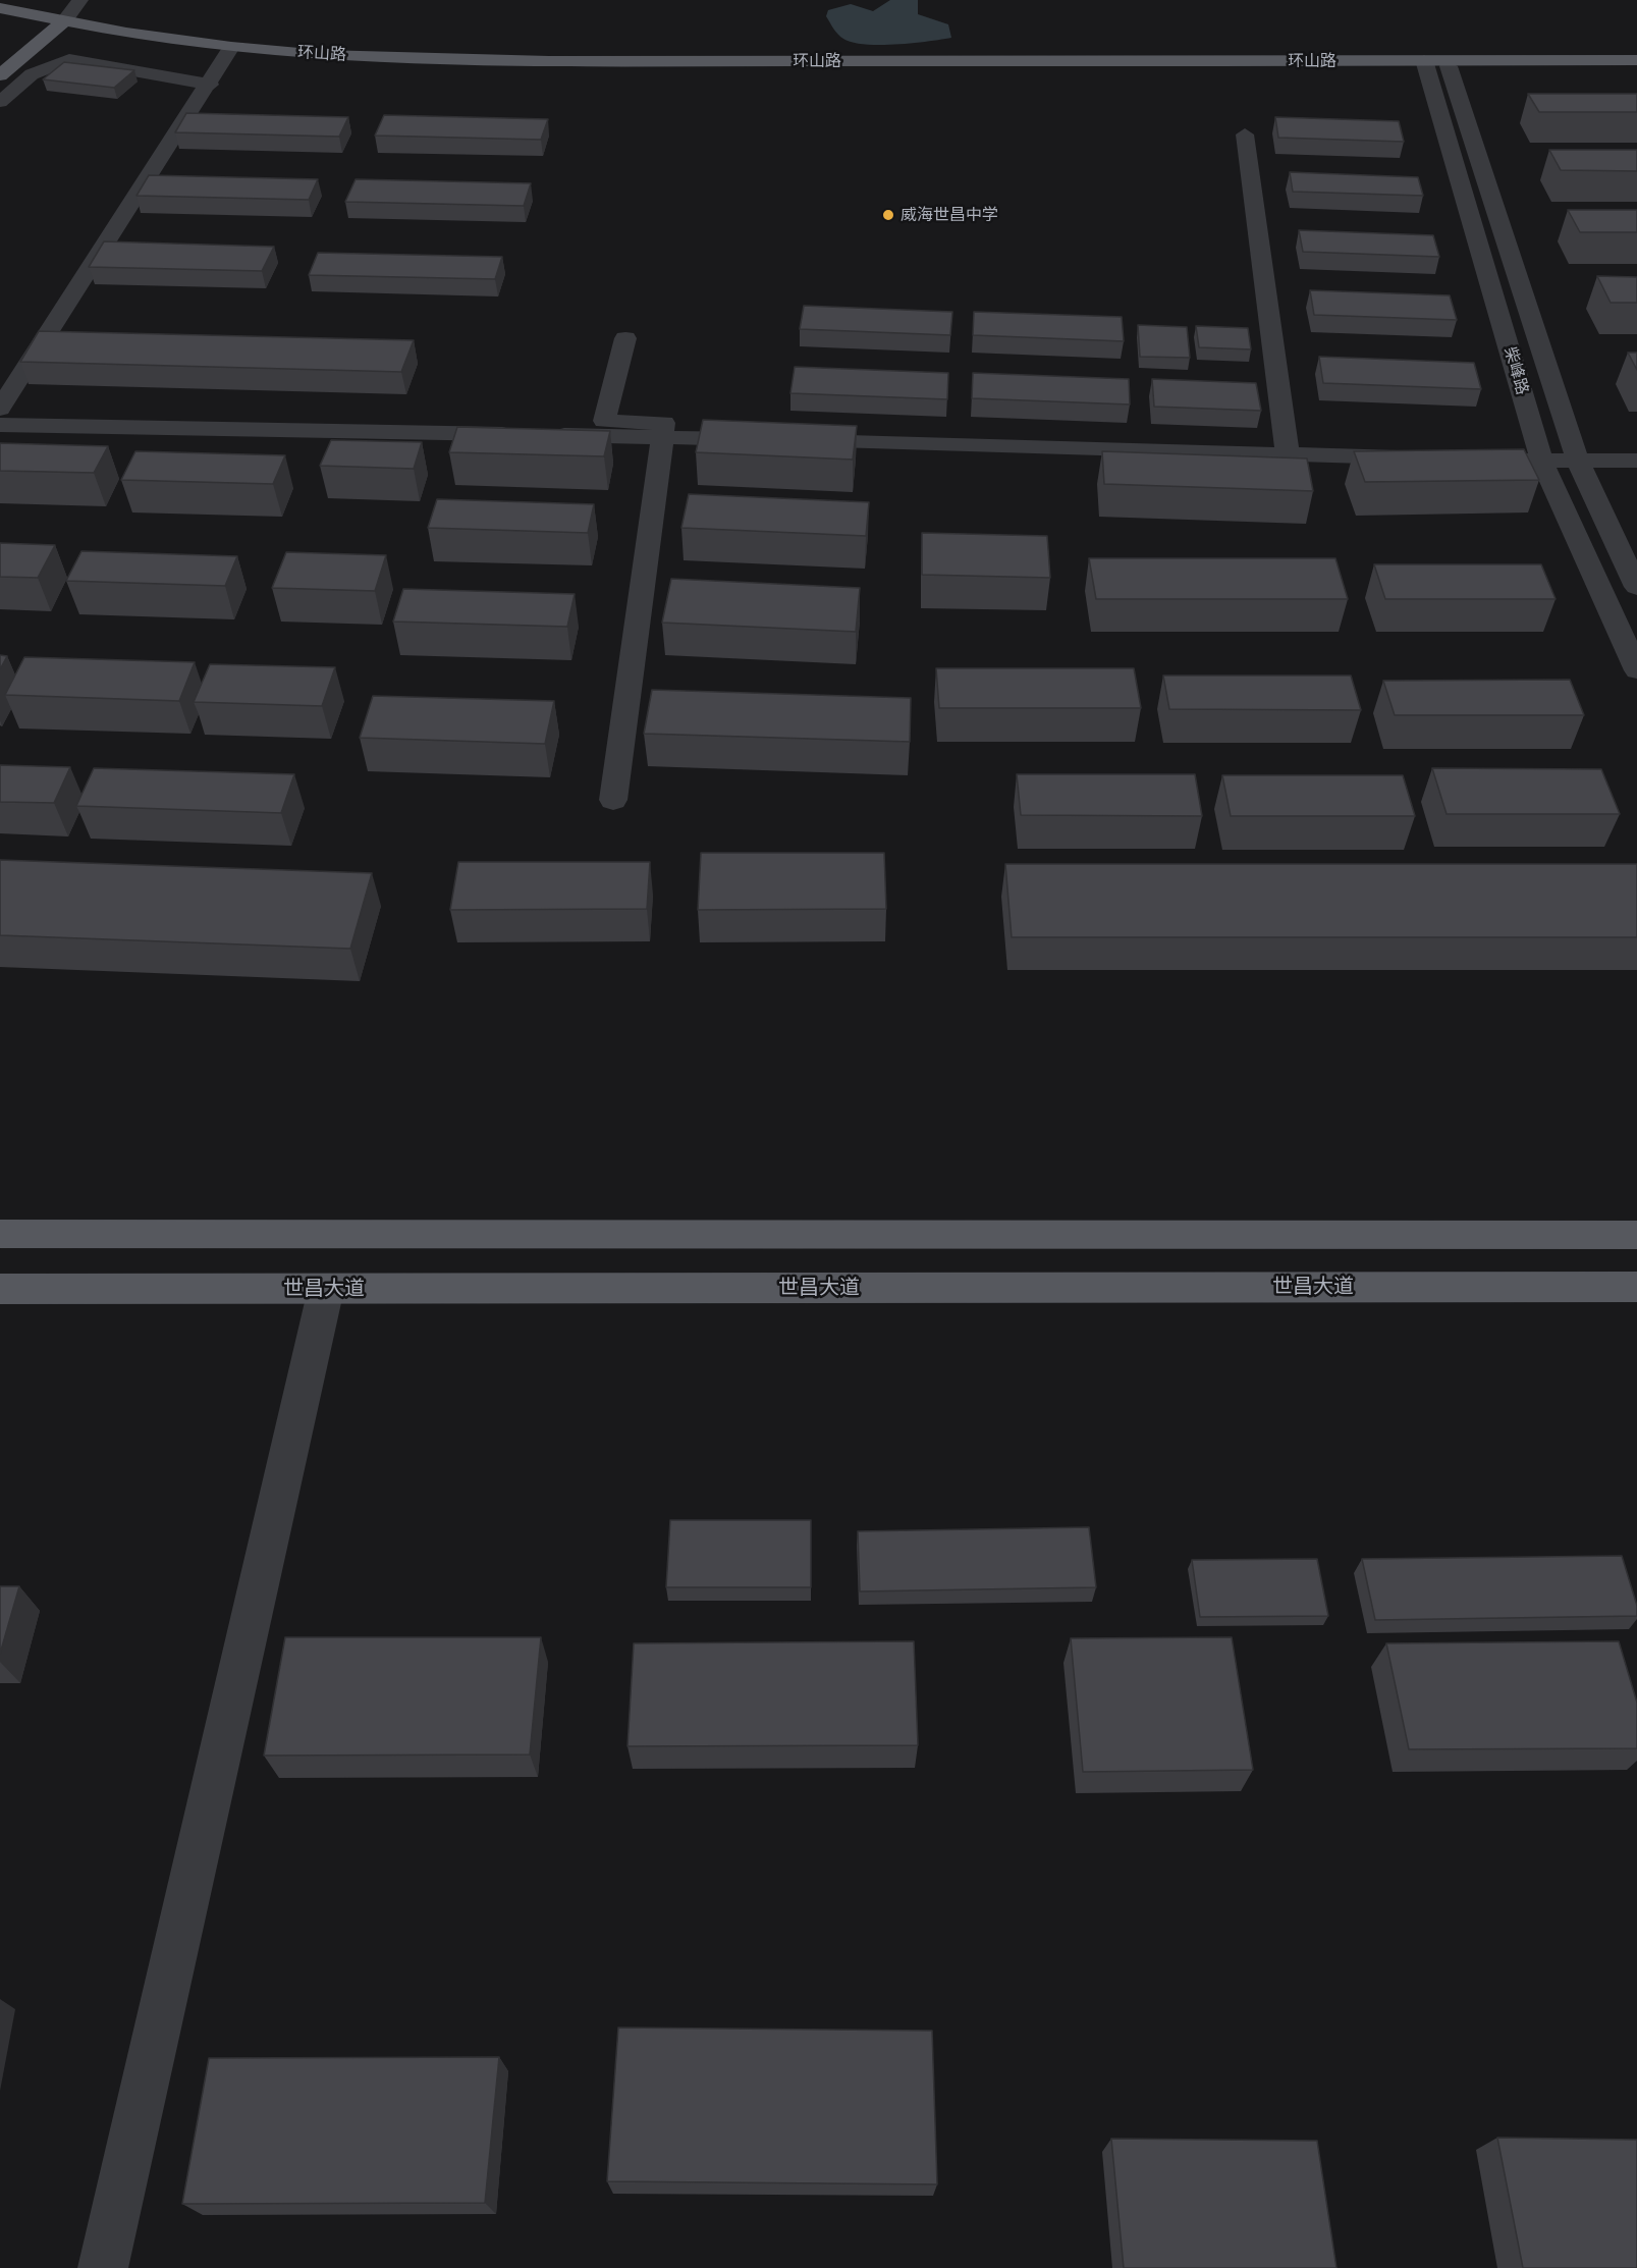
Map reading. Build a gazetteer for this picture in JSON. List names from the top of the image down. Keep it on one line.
{"streets":{"main road":["环山路","世昌大道"],"street":["柴峰路"]},"crossings":[["环山路","柴峰路"]],"places":["威海世昌中学"]}
